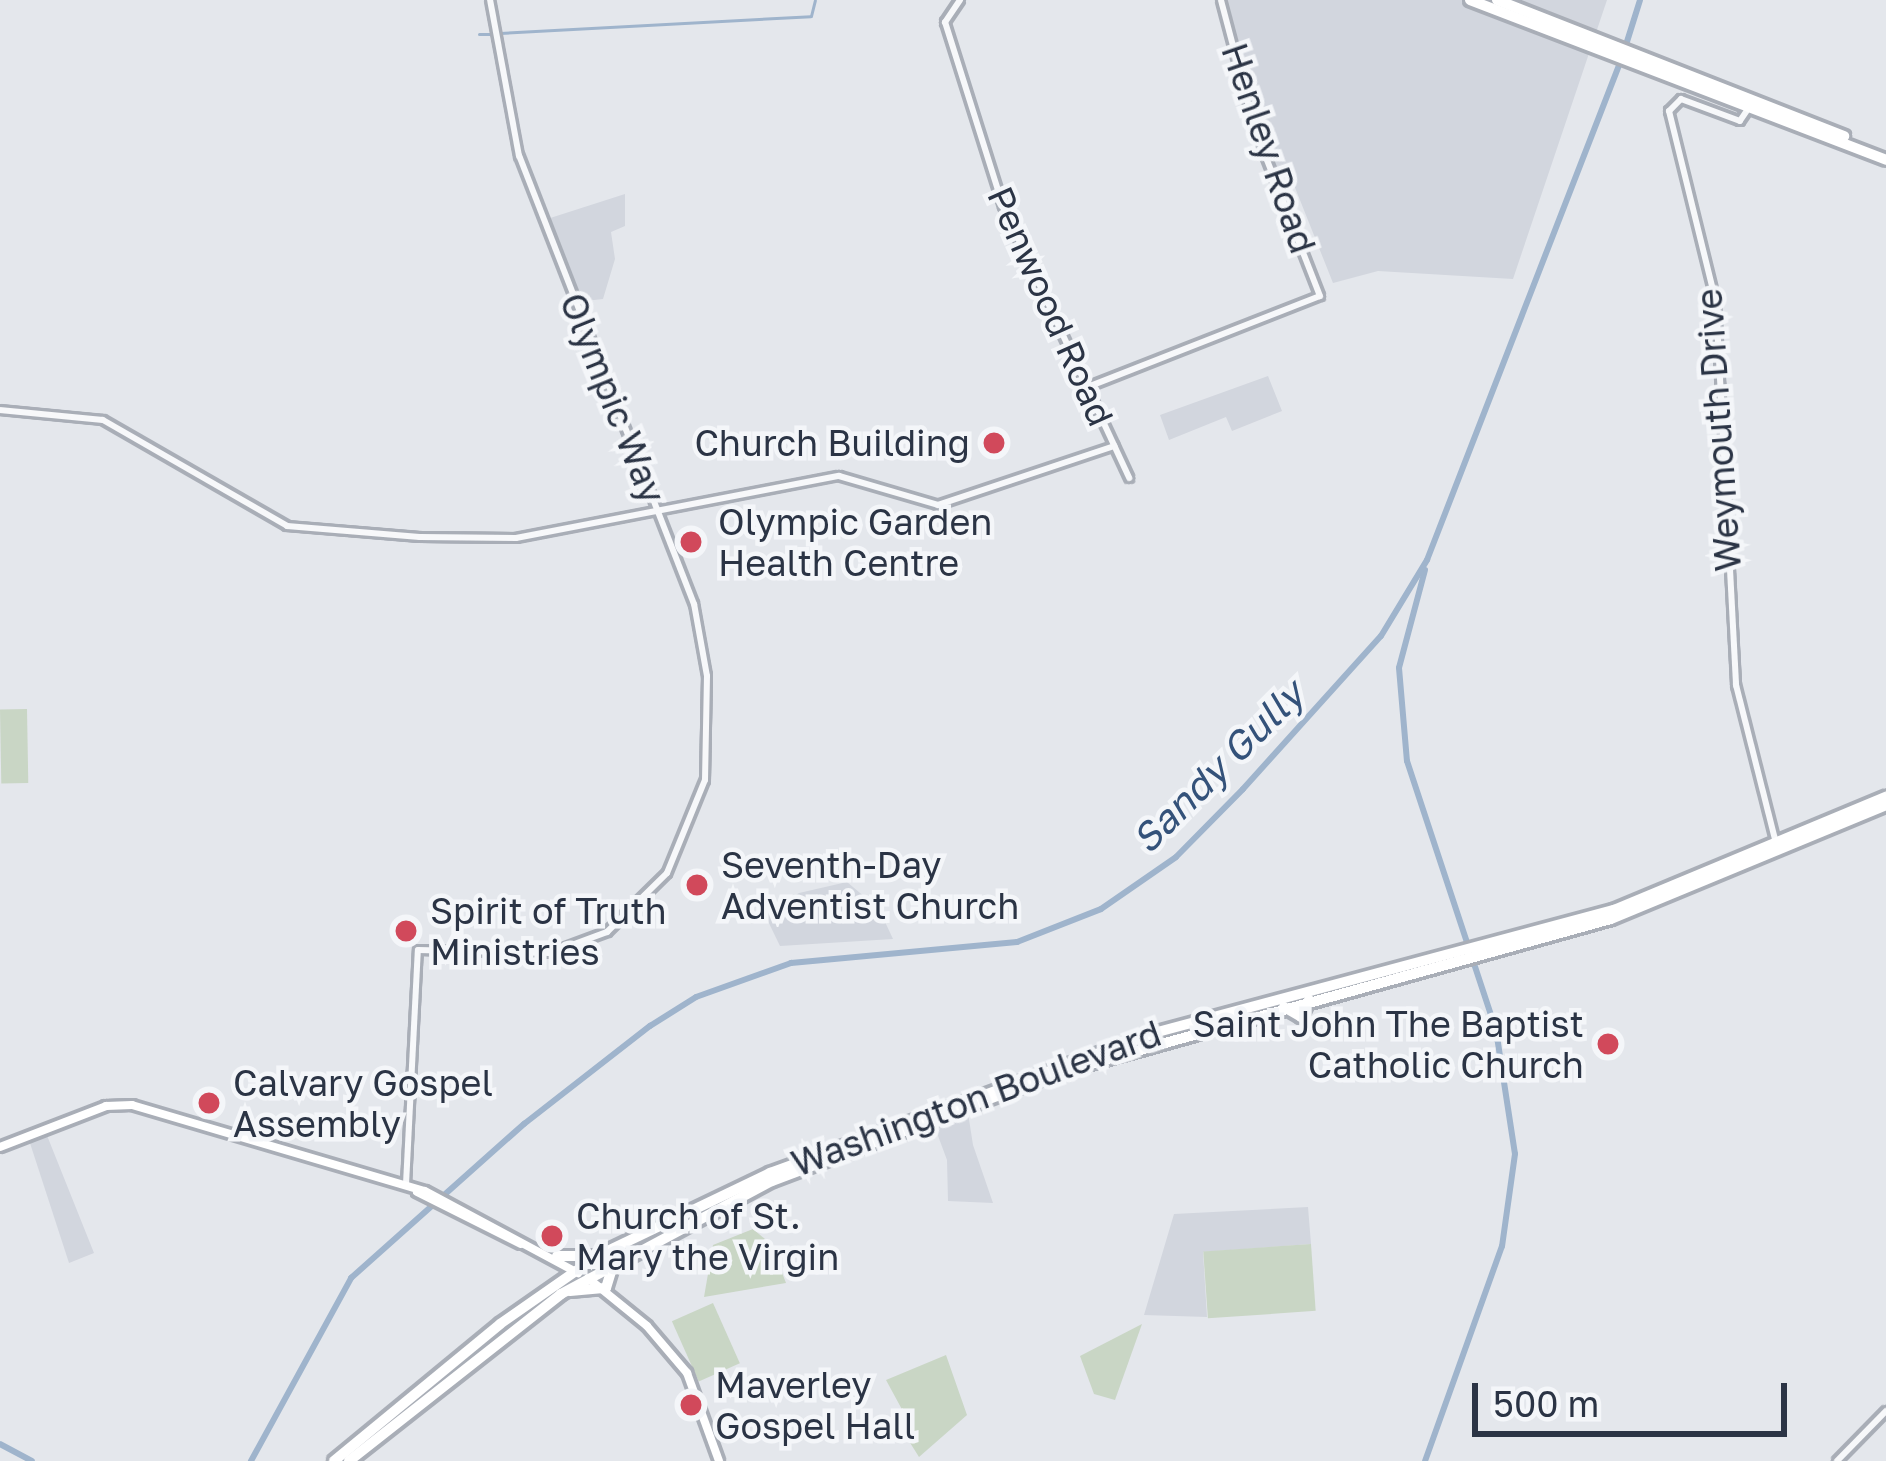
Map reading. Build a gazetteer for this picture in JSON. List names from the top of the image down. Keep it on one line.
{"streets":{"highway":["Washington Boulevard"],"street":["Henley Road","Penwood Road","Olympic Way","Weymouth Drive"]},"crossings":[["Henley Road","Penwood Road"],["Weymouth Drive","Washington Boulevard"]],"water":["Sandy Gully"],"places":["Church Building","Olympic Garden Health Centre","Seventh-Day Adventist Church","Spirit of Truth Ministries","Saint John The Baptist Catholic Church","Calvary Gospel Assembly","Church of St. Mary the Virgin","Maverley Gospel Hall"],"scale_bar":"500 m"}
